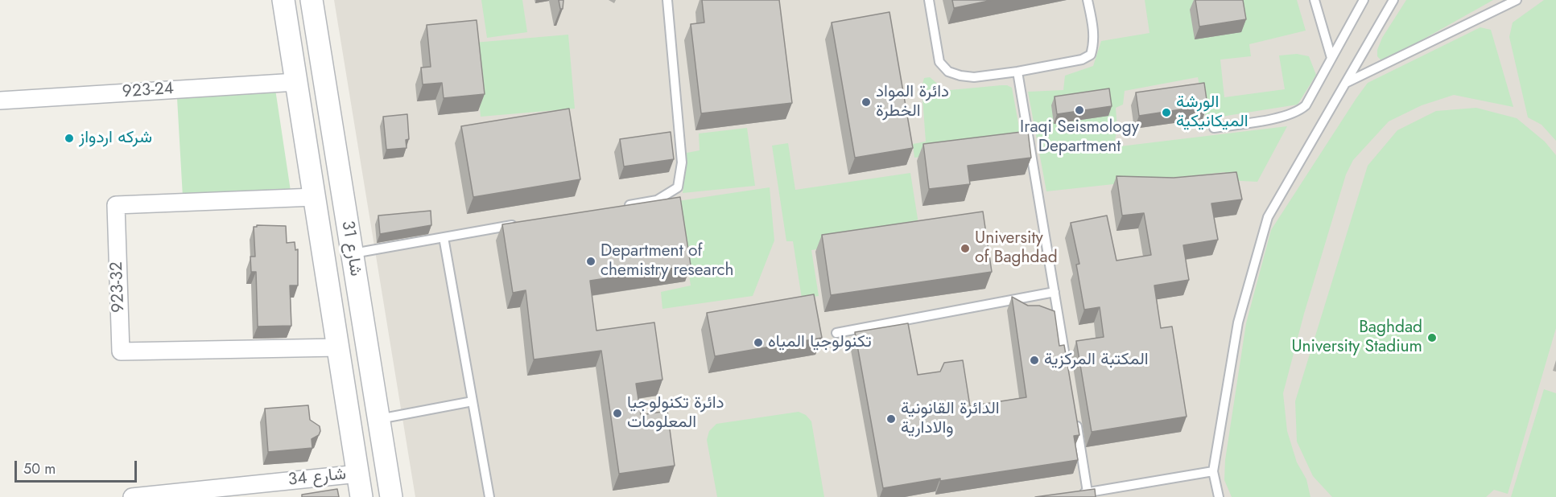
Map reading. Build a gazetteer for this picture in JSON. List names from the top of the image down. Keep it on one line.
{"streets":{"street":["923-24","شارع 31","923-32","شارع 34"]},"crossings":[["923-24","شارع 31"],["شارع 31","923-32"],["شارع 31","شارع 34"]],"places":["دائرة المواد الخطرة","Iraqi Seismology Department","الورشة الميكانيكية","شركه اردواز","University of Baghdad","Department of chemistry research","Baghdad University Stadium","تكنولوجيا المياه","المكتبة المركزية","دائرة تكنولوجيا المعلومات","الدائرة القانونية والادارية"],"scale_bar":"50 m"}
